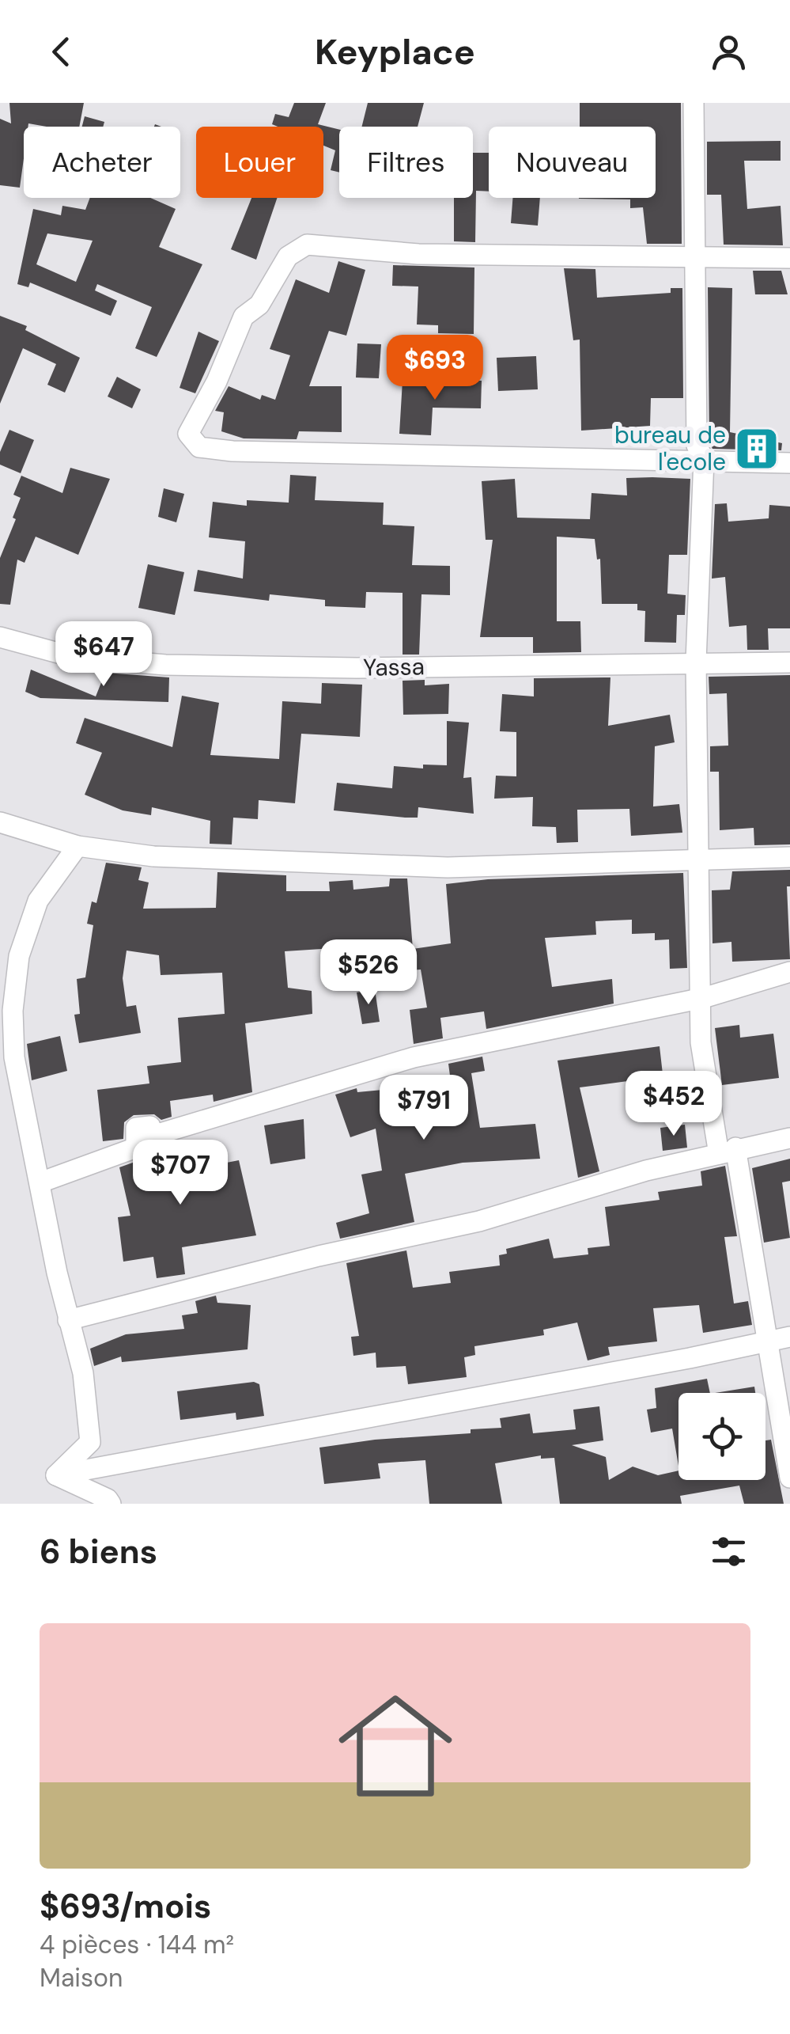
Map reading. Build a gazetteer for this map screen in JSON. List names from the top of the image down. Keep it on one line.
{"streets":{"street":["Yassa"]},"places":{"building":["bureau de l'ecole"]},"page":{"header":"Keyplace","chip":["Acheter","Louer","Filtres","Nouveau"],"price":["$693","$647","$526","$452","$791","$707"],"heading":"6 biens","list":[{"name":"$693/mois","note":"4 pièces · 144 m² · Maison"}]}}
